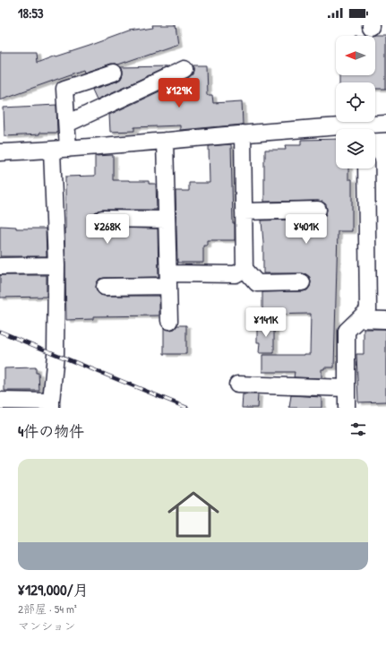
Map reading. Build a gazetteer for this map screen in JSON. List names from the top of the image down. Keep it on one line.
{"north":"left","page":{"status":"18:53","price":["¥129K","¥268K","¥401K","¥141K"],"heading":"4件の物件","list":[{"name":"¥129,000/月","note":"2部屋 · 54 m² · マンション"}]}}
